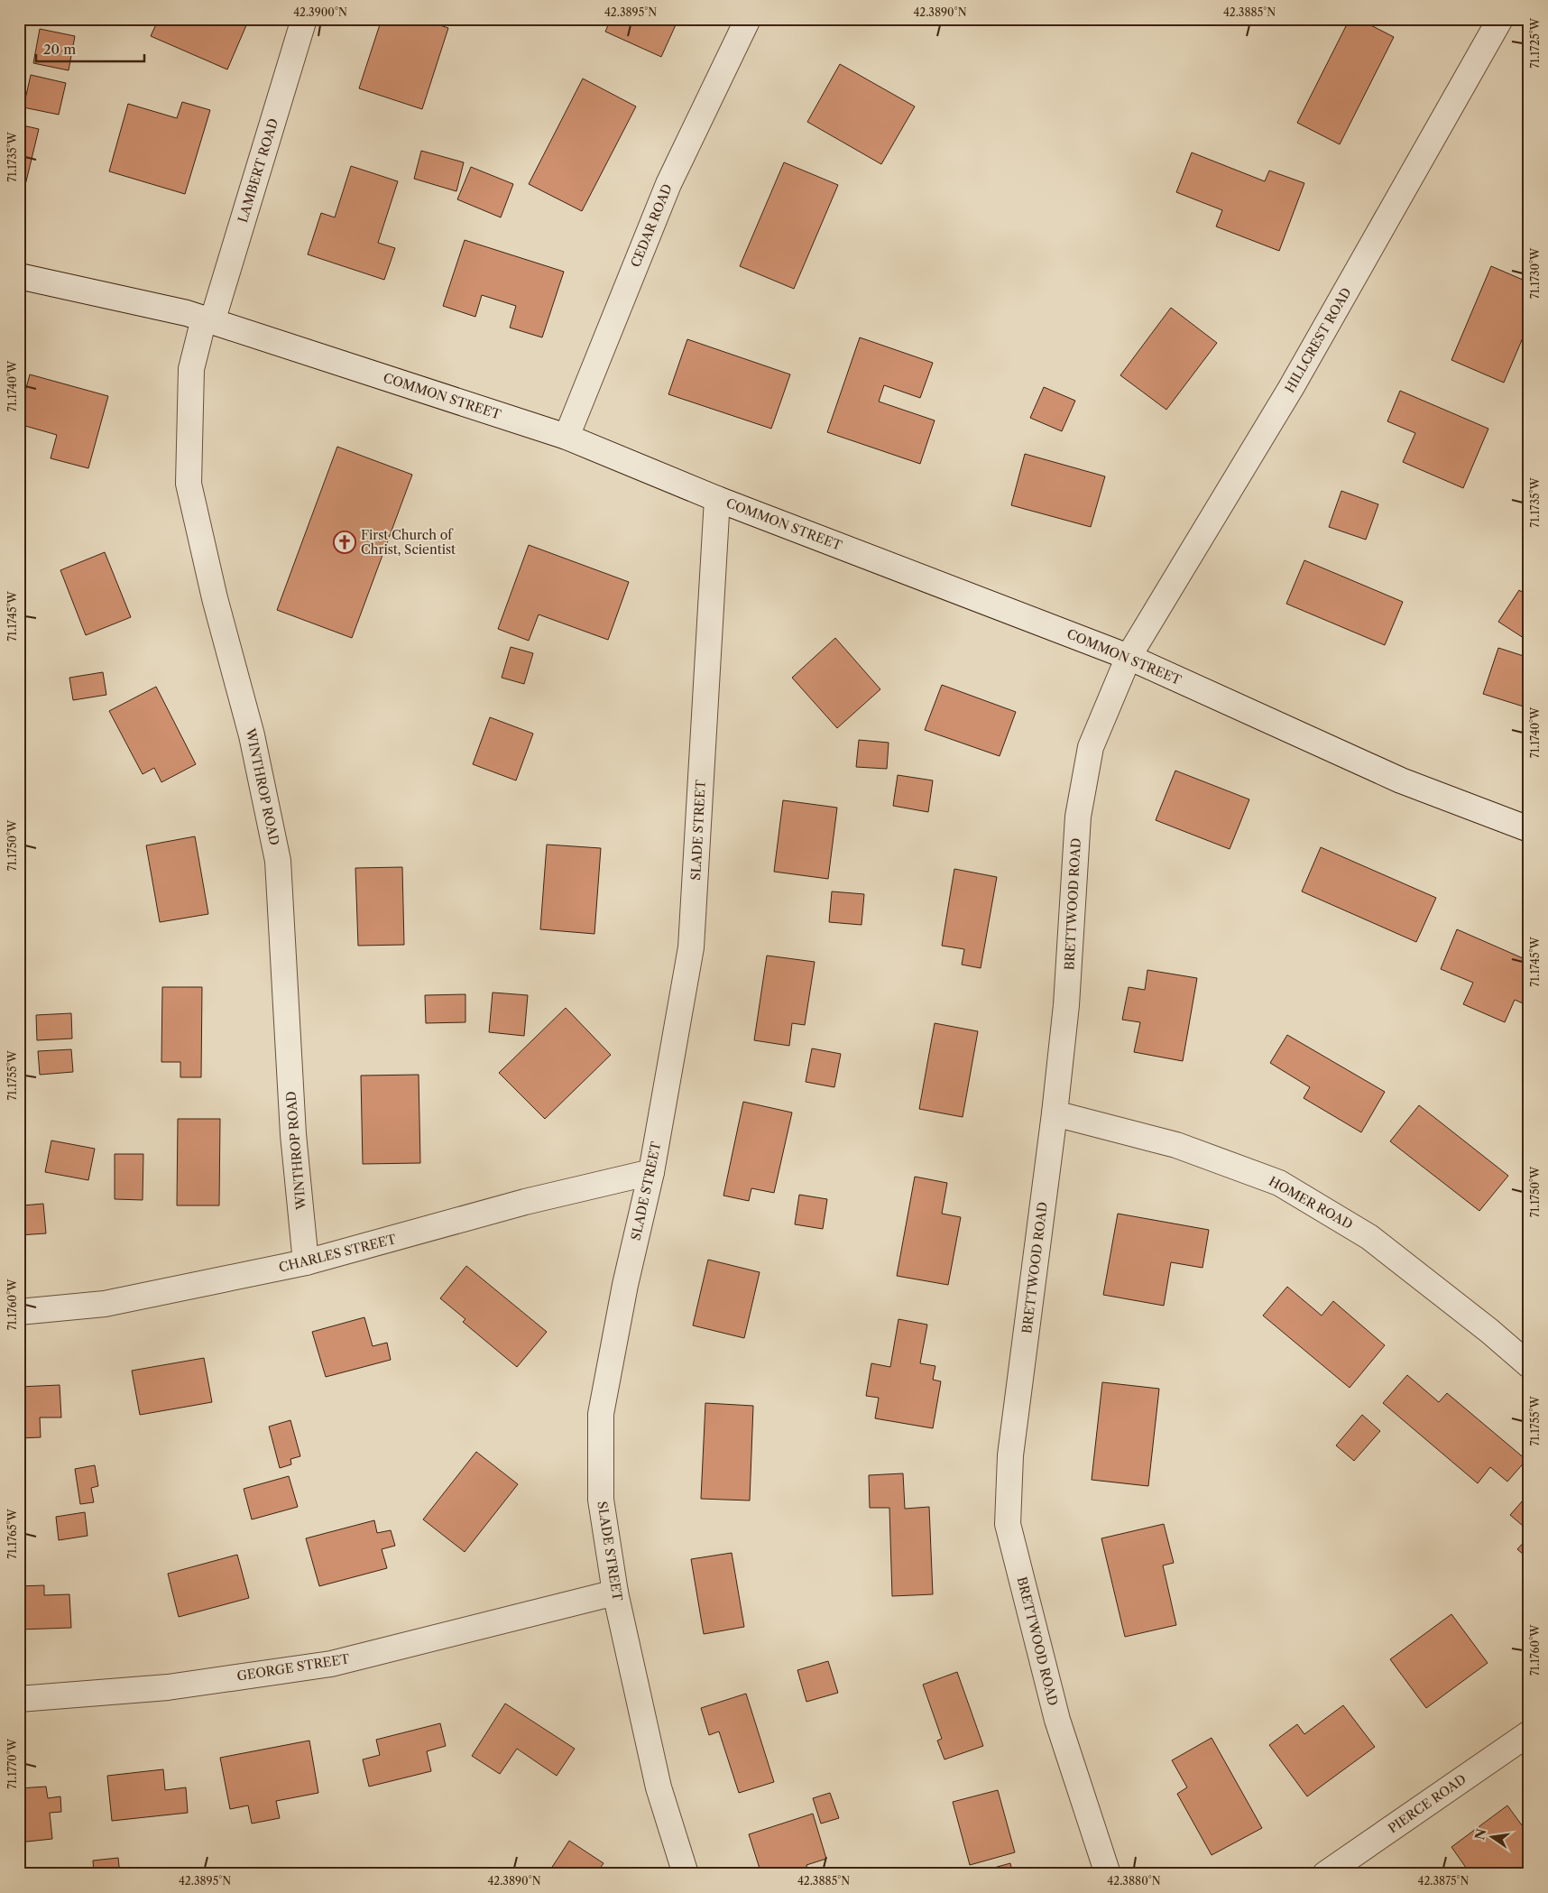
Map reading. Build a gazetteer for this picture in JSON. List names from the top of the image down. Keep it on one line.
{"streets":{"street":["LAMBERT ROAD","CEDAR ROAD","HILLCREST ROAD","COMMON STREET","WINTHROP ROAD","SLADE STREET","BRETTWOOD ROAD","HOMER ROAD","CHARLES STREET","GEORGE STREET","PIERCE ROAD"]},"crossings":[["LAMBERT ROAD","COMMON STREET"],["LAMBERT ROAD","WINTHROP ROAD"],["CEDAR ROAD","COMMON STREET"],["HILLCREST ROAD","COMMON STREET"],["HILLCREST ROAD","BRETTWOOD ROAD"],["COMMON STREET","WINTHROP ROAD"],["COMMON STREET","SLADE STREET"],["COMMON STREET","BRETTWOOD ROAD"],["WINTHROP ROAD","CHARLES STREET"],["SLADE STREET","CHARLES STREET"],["SLADE STREET","GEORGE STREET"],["BRETTWOOD ROAD","HOMER ROAD"]],"places":{"church":["First Church of Christ, Scientist"]},"scale_bar":"20 m","north":"left","coordinates":["42.3900°N","42.3895°N","42.3890°N","42.3885°N","71.1725°W","71.1735°W","71.1730°W","71.1740°W","71.1745°W","71.1750°W","71.1755°W","71.1760°W","71.1765°W","71.1770°W","42.3880°N","42.3875°N"]}
